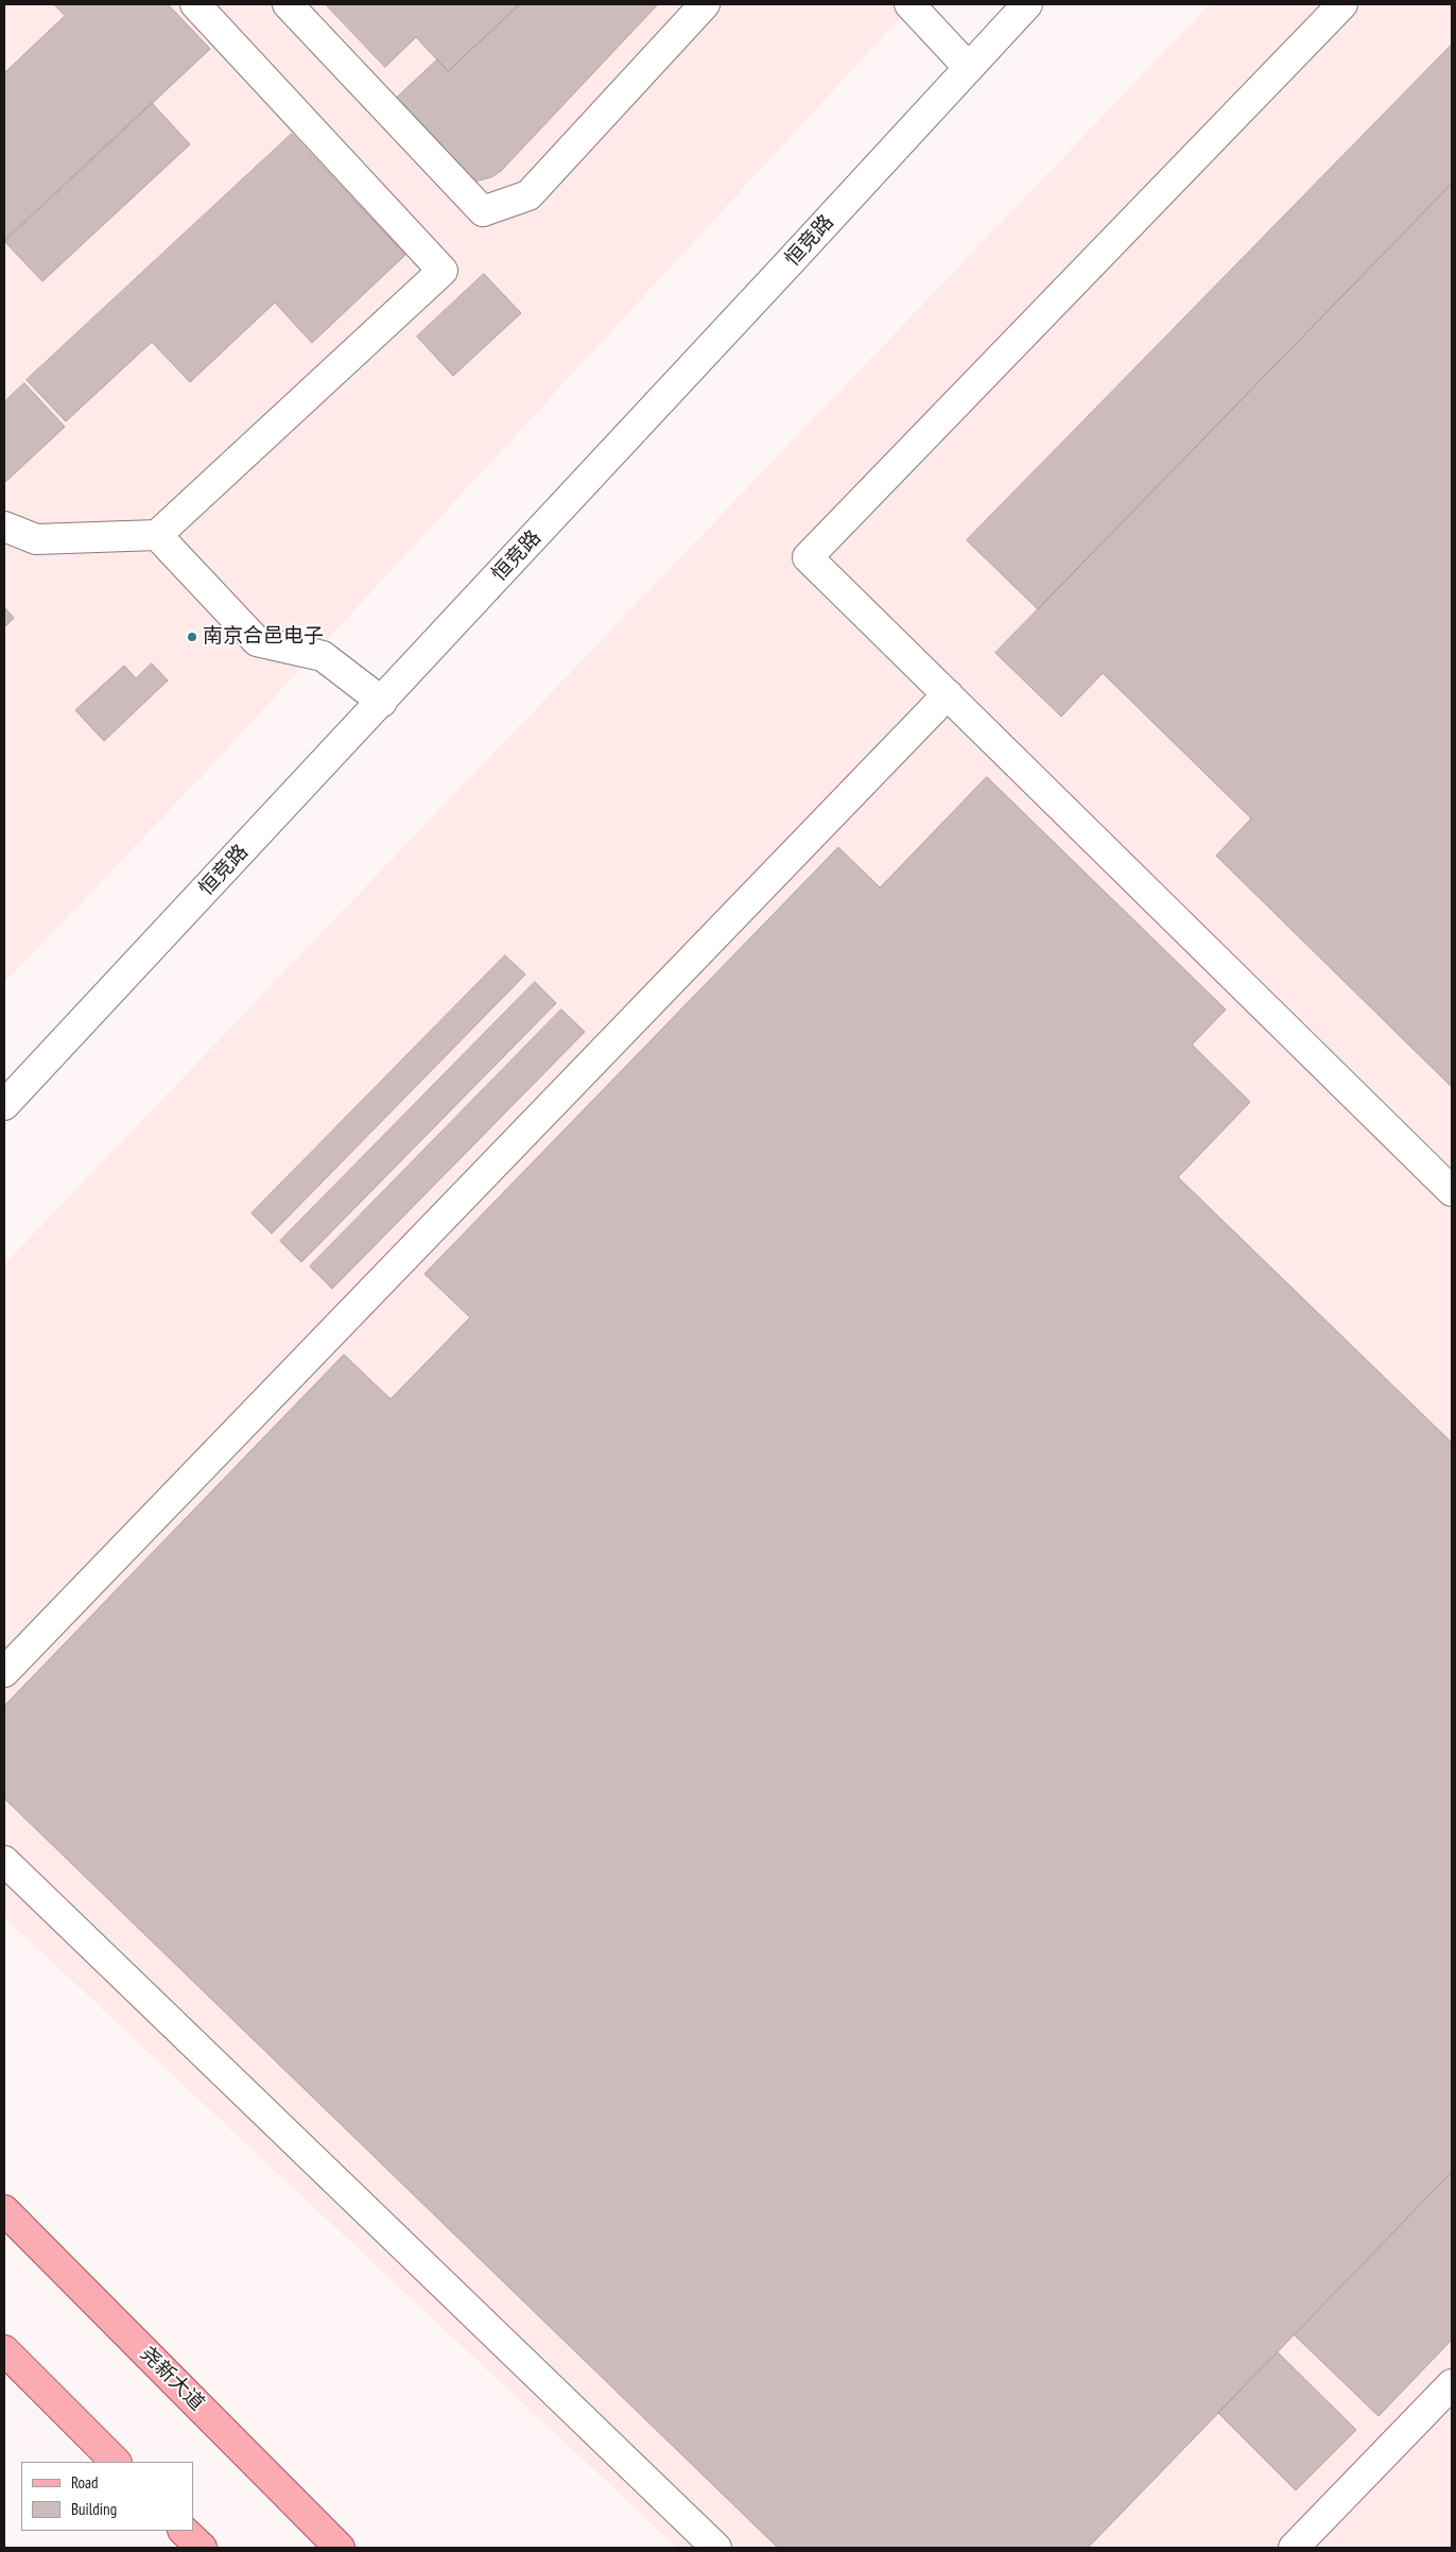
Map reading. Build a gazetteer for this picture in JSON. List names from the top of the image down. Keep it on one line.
{"streets":{"main road":["尧新大道"],"street":["恒竞路"]},"places":["南京合邑电子"],"legend":["Road","Building"]}
